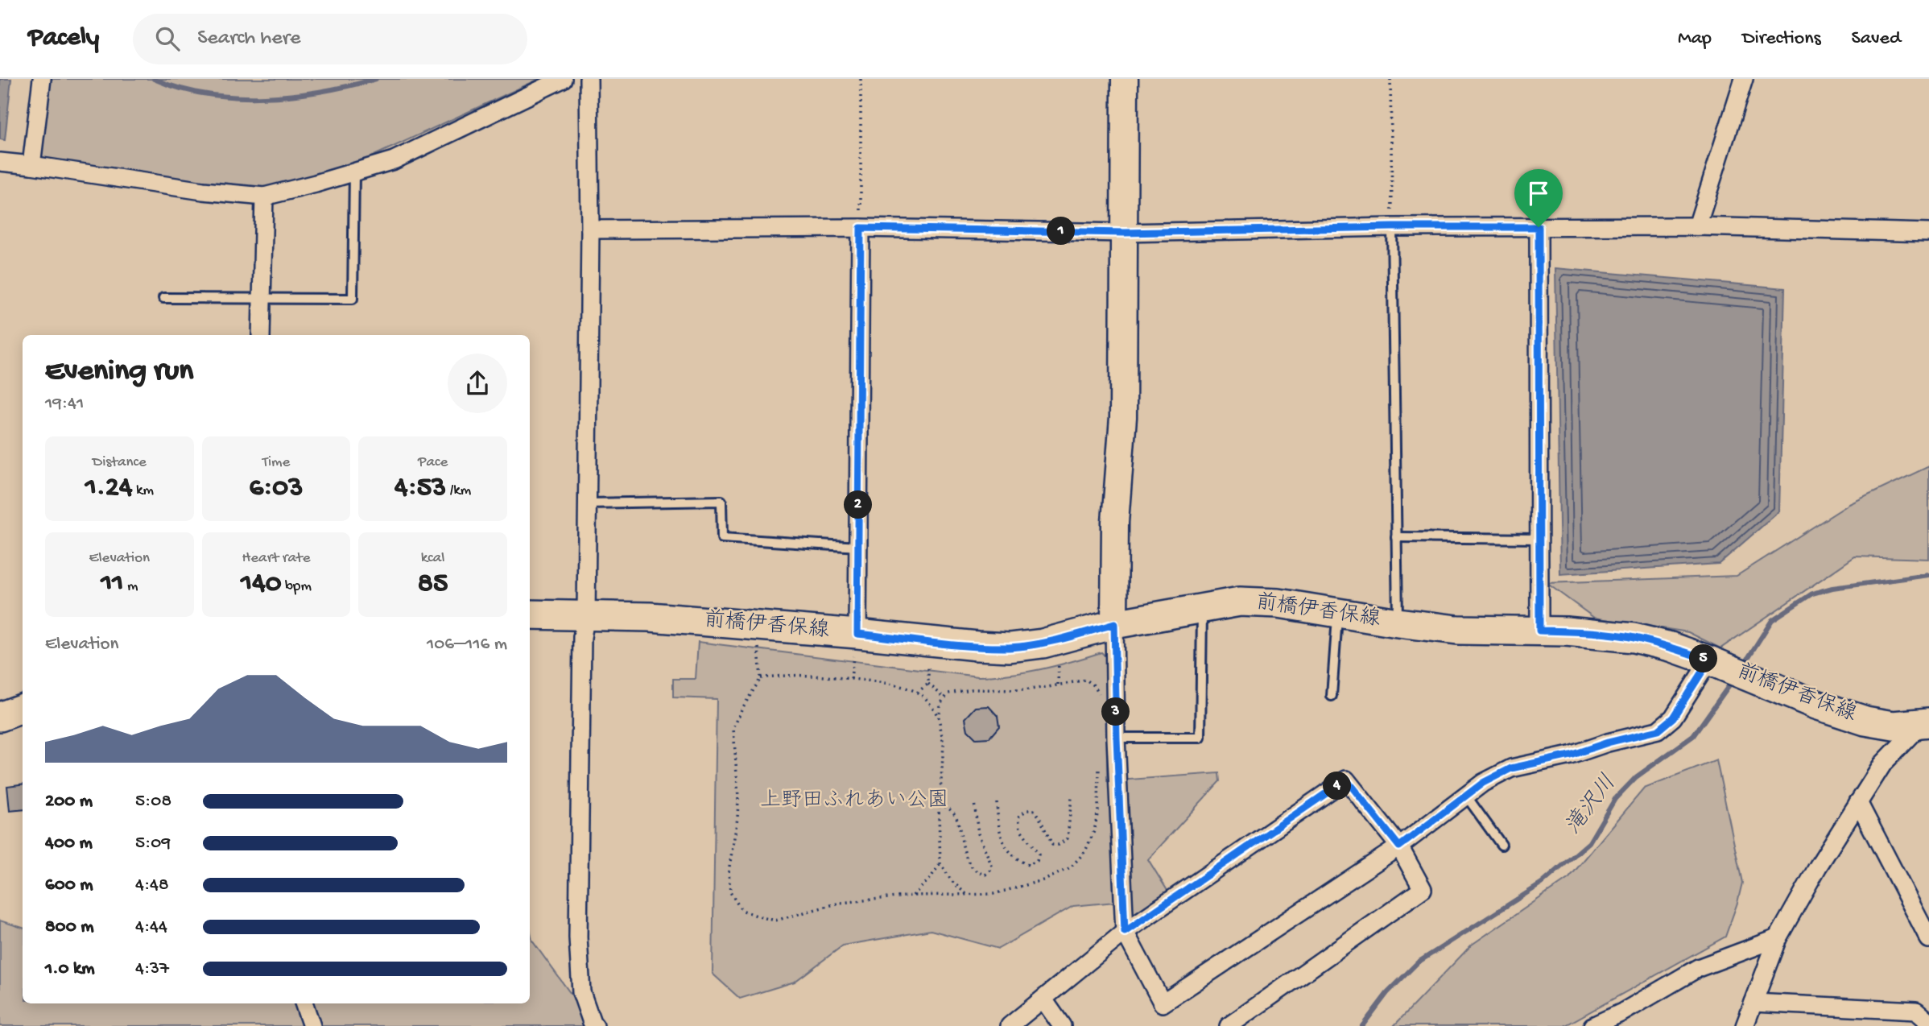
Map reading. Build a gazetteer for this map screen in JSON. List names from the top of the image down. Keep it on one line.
{"streets":{"main road":["前橋伊香保線"]},"water":["滝沢川"],"parks":["上野田ふれあい公園"],"page":{"header":"Pacely","search":"Search here","nav":["Map","Directions","Saved"],"pins":["1","2","5","3","4"],"heading":["Evening run","19:41"],"stats":[["Distance","1.24 km"],["Time","6:03"],["Pace","4:53 /km"],["Elevation","11 m"],["Heart rate","140 bpm"],["kcal","85"]],"chart":["Elevation","106–116 m"],"list":[{"name":"200 m","note":"5:08"},{"name":"400 m","note":"5:09"},{"name":"600 m","note":"4:48"},{"name":"800 m","note":"4:44"},{"name":"1.0 km","note":"4:37"}]}}
